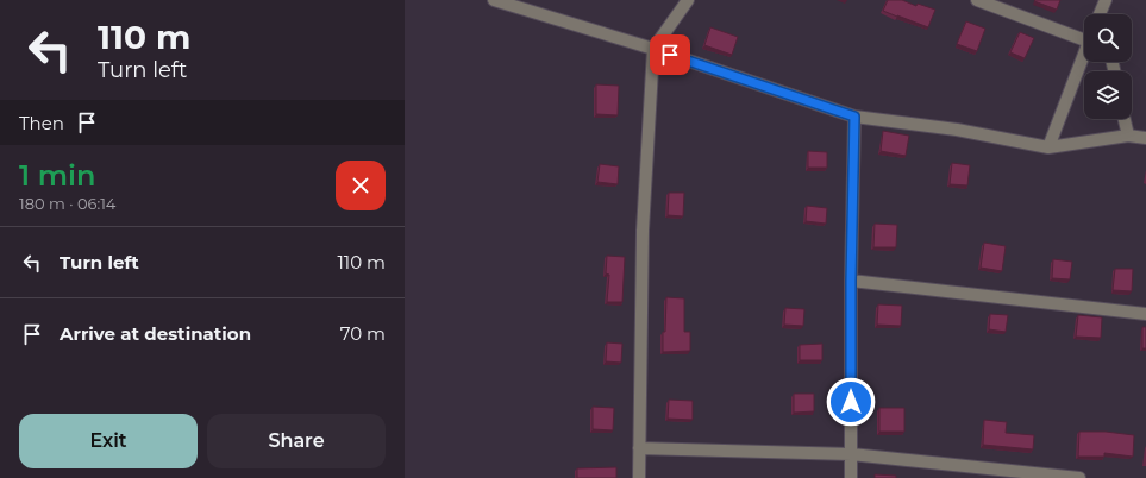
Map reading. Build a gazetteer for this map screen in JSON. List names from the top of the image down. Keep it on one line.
{"page":{"turn":["110 m","Turn left"],"then":"Then","heading":["1 min","180 m · 06:14"],"list":[{"name":"Turn left","value":"110 m"},{"name":"Arrive at destination","value":"70 m"}],"buttons":["Exit","Share"]}}
